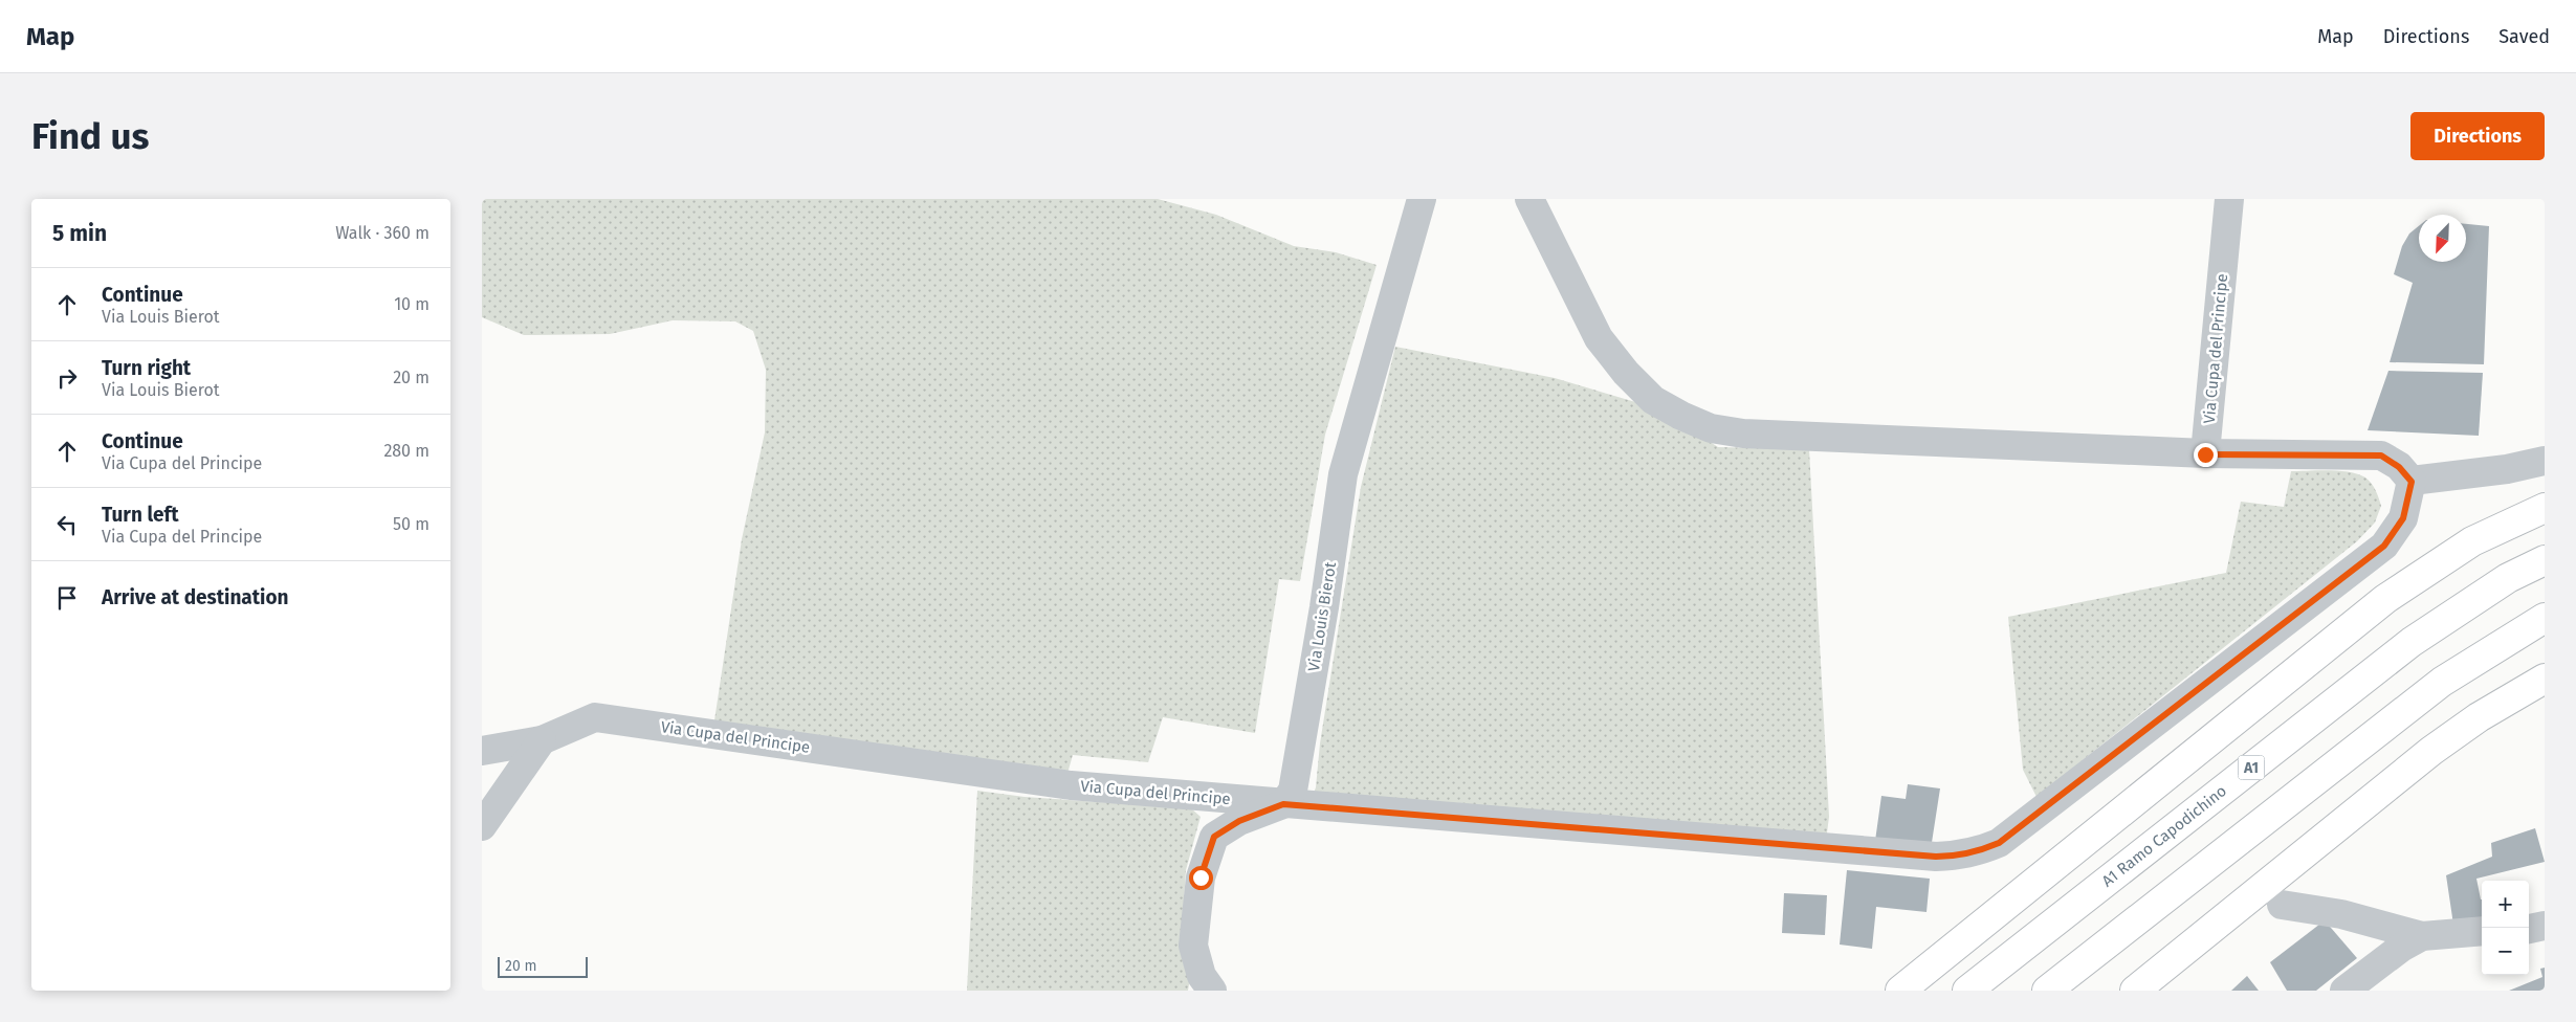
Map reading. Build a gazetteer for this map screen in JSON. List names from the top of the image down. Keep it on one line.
{"streets":{"highway":["A1","A1 Ramo Capodichino"],"street":["Via Cupa del Principe","Via Louis Bierot"]},"crossings":[["Via Cupa del Principe","Via Louis Bierot"]],"scale_bar":"20 m","north":"bottom left","page":{"header":"Map","nav":["Map","Directions","Saved"],"buttons":"Directions","title":"Find us","heading":["5 min","Walk · 360 m"],"list":[["Continue","Via Louis Bierot","10 m"],["Turn right","Via Louis Bierot","20 m"],["Continue","Via Cupa del Principe","280 m"],["Turn left","Via Cupa del Principe","50 m"],"Arrive at destination"],"map_buttons":["+","−"],"scale":"20 m"}}
